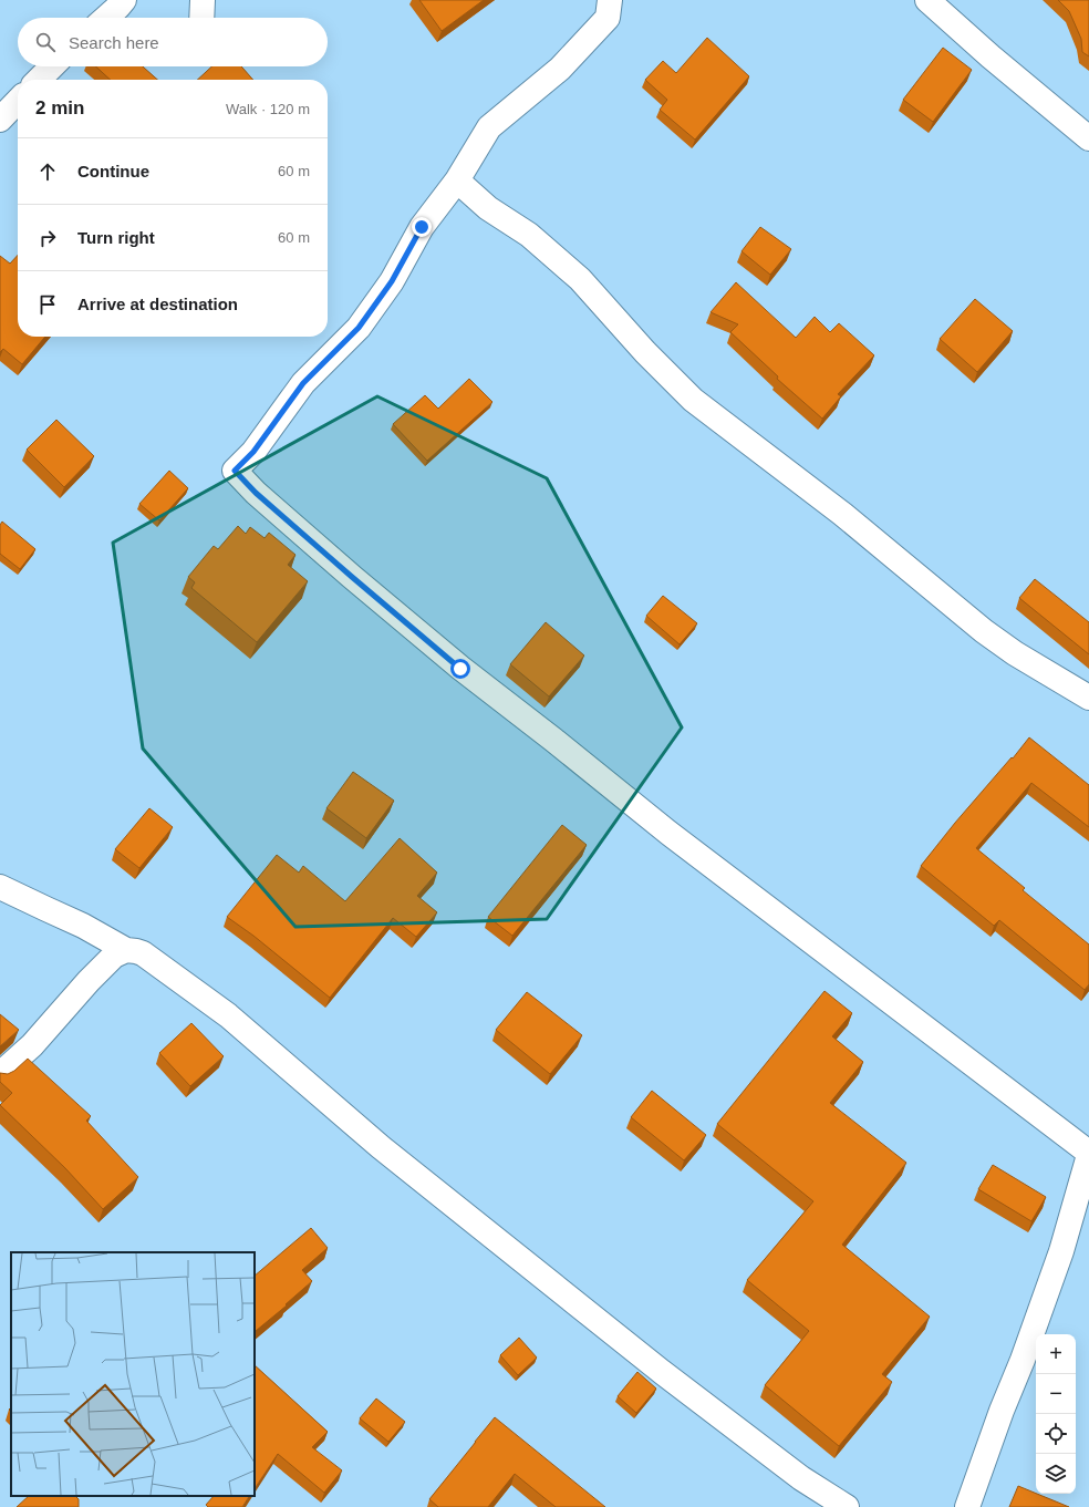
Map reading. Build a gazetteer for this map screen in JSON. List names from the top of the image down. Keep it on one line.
{"page":{"search":"Search here","heading":["2 min","Walk · 120 m"],"list":[["Continue","60 m"],["Turn right","60 m"],"Arrive at destination"],"map_buttons":["+","−"]}}
